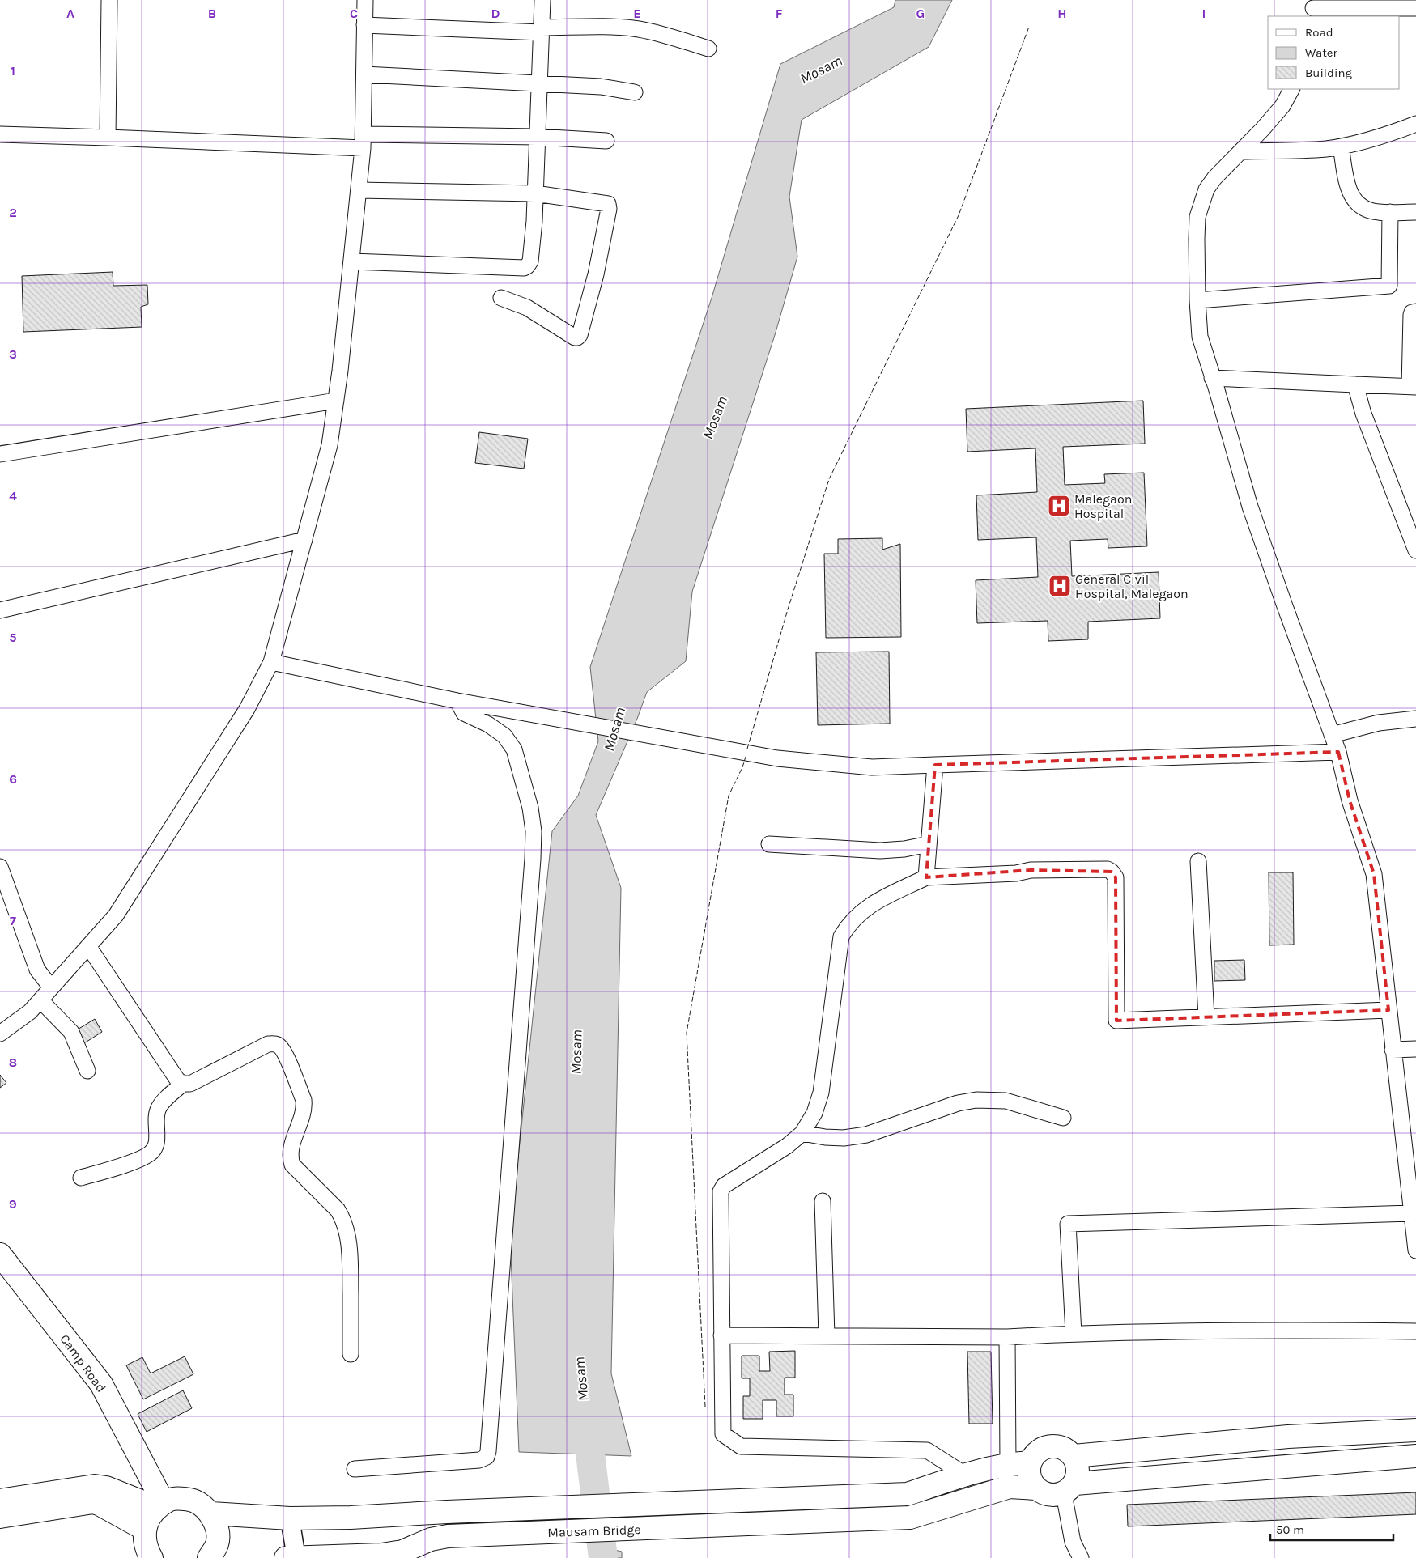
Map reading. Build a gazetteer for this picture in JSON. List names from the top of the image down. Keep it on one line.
{"streets":{"main road":["Camp Road","Mausam Bridge"]},"water":["Mosam"],"places":{"hospital":["Malegaon Hospital","General Civil Hospital, Malegaon"]},"legend":["Road","Water","Building"],"scale_bar":"50 m","grid":{"columns":["A","B","C","D","E","F","G","H","I"],"rows":["1","2","3","4","5","6","7","8","9"]}}
